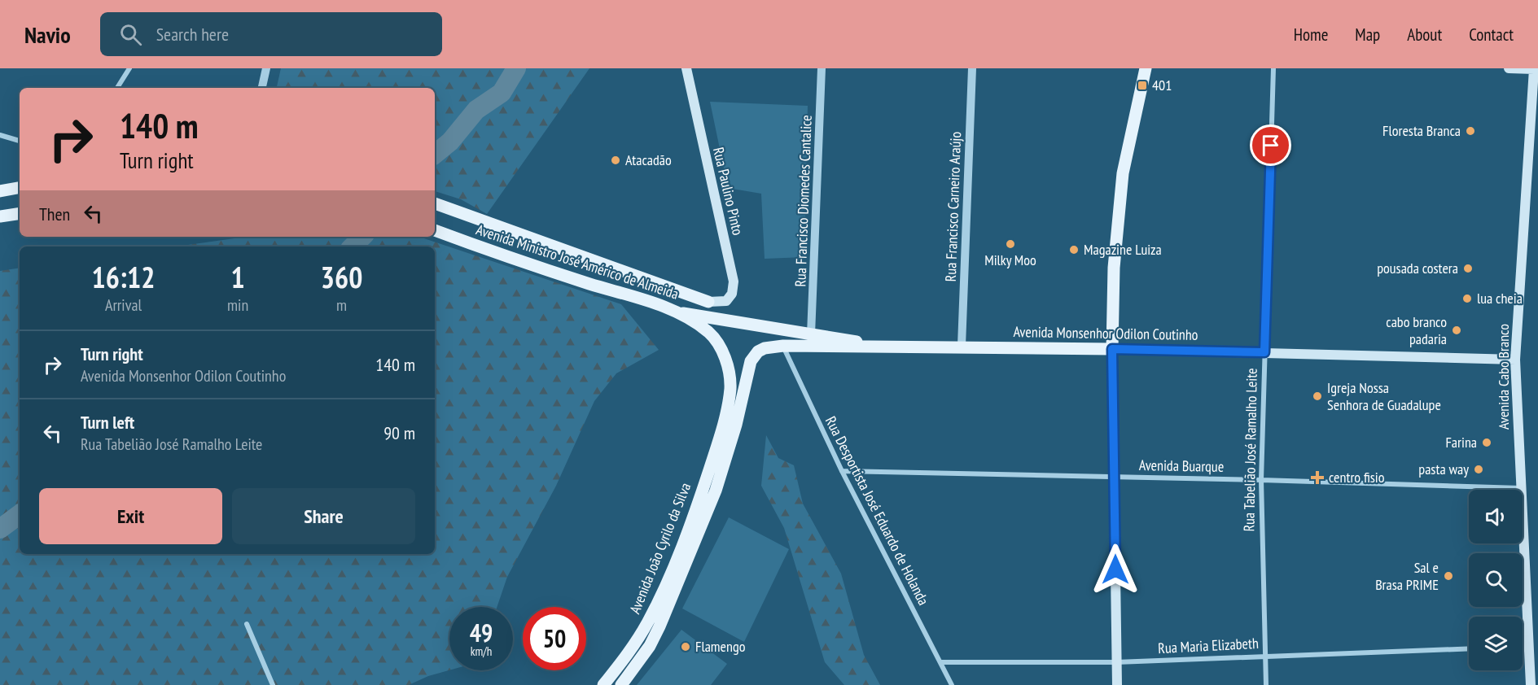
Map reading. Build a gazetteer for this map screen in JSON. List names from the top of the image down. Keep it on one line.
{"streets":{"main road":["Rua Paulino Pinto","Avenida Ministro José Américo de Almeida","Avenida Monsenhor Odilon Coutinho","Avenida Cabo Branco","Avenida João Cyrilo da Silva"],"street":["Rua Francisco Diomedes Cantalice","Rua Francisco Carneiro Araújo","Rua Tabelião José Ramalho Leite","Avenida Buarque","Rua Desportista José Eduardo de Holanda","Rua Maria Elizabeth"]},"crossings":[["Rua Paulino Pinto","Avenida Ministro José Américo de Almeida"],["Rua Francisco Carneiro Araújo","Avenida Monsenhor Odilon Coutinho"],["Avenida Ministro José Américo de Almeida","Avenida João Cyrilo da Silva"],["Avenida Monsenhor Odilon Coutinho","Avenida Cabo Branco"],["Avenida Monsenhor Odilon Coutinho","Rua Tabelião José Ramalho Leite"],["Avenida Monsenhor Odilon Coutinho","Rua Desportista José Eduardo de Holanda"],["Avenida Monsenhor Odilon Coutinho","Avenida João Cyrilo da Silva"],["Avenida Cabo Branco","Avenida Buarque"],["Rua Tabelião José Ramalho Leite","Avenida Buarque"],["Rua Tabelião José Ramalho Leite","Rua Maria Elizabeth"],["Avenida Buarque","Rua Desportista José Eduardo de Holanda"],["Rua Desportista José Eduardo de Holanda","Rua Maria Elizabeth"]],"places":{"transit":["401"],"other":["Floresta Branca","Atacadão","Milky Moo","Magazine Luiza","pousada costera","lua cheia","cabo branco padaria","Igreja Nossa Senhora de Guadalupe","Farina","pasta way","Sal e Brasa PRIME","Flamengo"],"health":["centro fisio"]},"page":{"header":"Navio","search":"Search here","nav":["Home","Map","About","Contact"],"turn":["140 m","Turn right"],"then":"Then","eta":["16:12","Arrival","1","min","360","m"],"list":[{"name":"Turn right","note":"Avenida Monsenhor Odilon Coutinho","value":"140 m"},{"name":"Turn left","note":"Rua Tabelião José Ramalho Leite","value":"90 m"}],"buttons":["Exit","Share"],"speed":"49 km/h","limit":"50"}}
